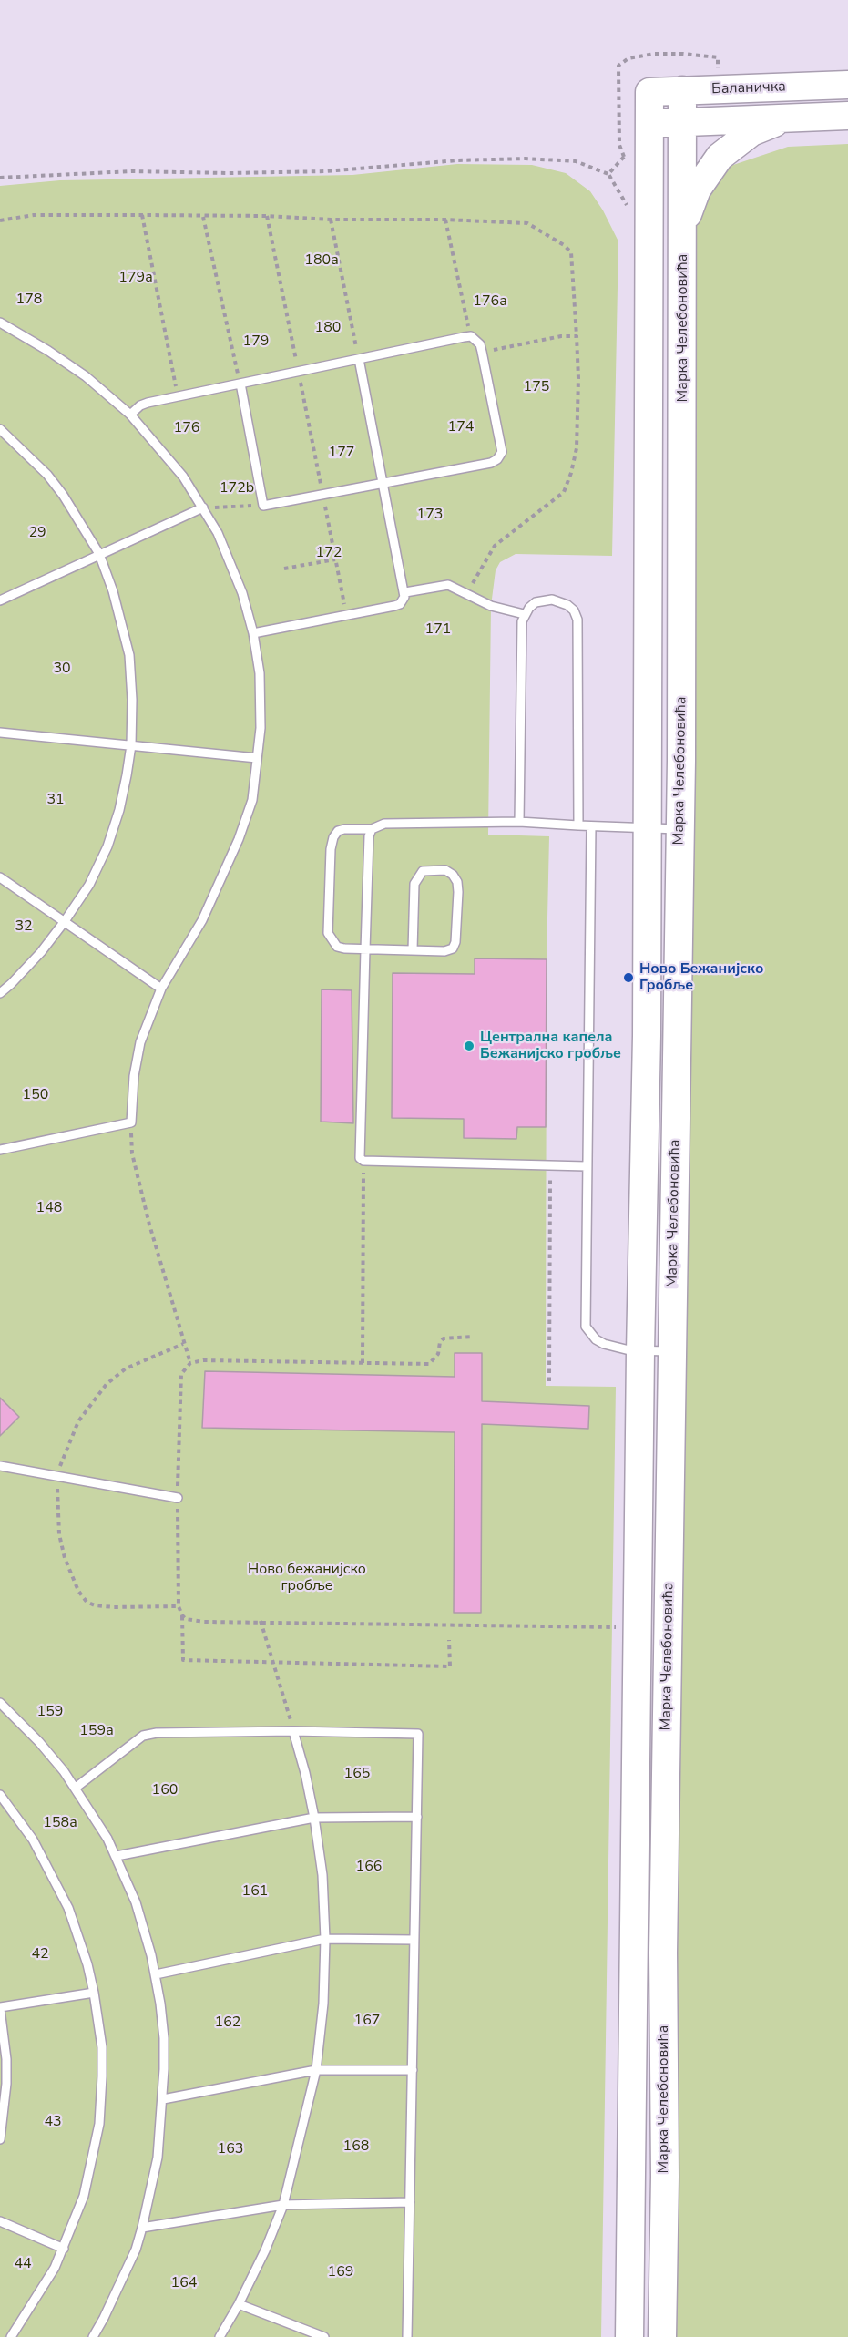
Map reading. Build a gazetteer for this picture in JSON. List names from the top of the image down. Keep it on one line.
{"streets":{"main road":["Баланичка","Марка Челебоновића"]},"crossings":[["Баланичка","Марка Челебоновића"]],"parks":["180a","179a","178","176a","180","179","175","174","176","177","172b","173","29","172","171","30","31","32","150","148","Ново бежанијско гробље","159","159a","165","160","158a","166","161","42","167","162","43","168","163","44","169","164"],"places":["Ново Бежанијско Гробље","Централна капела Бежанијско гробље"]}
